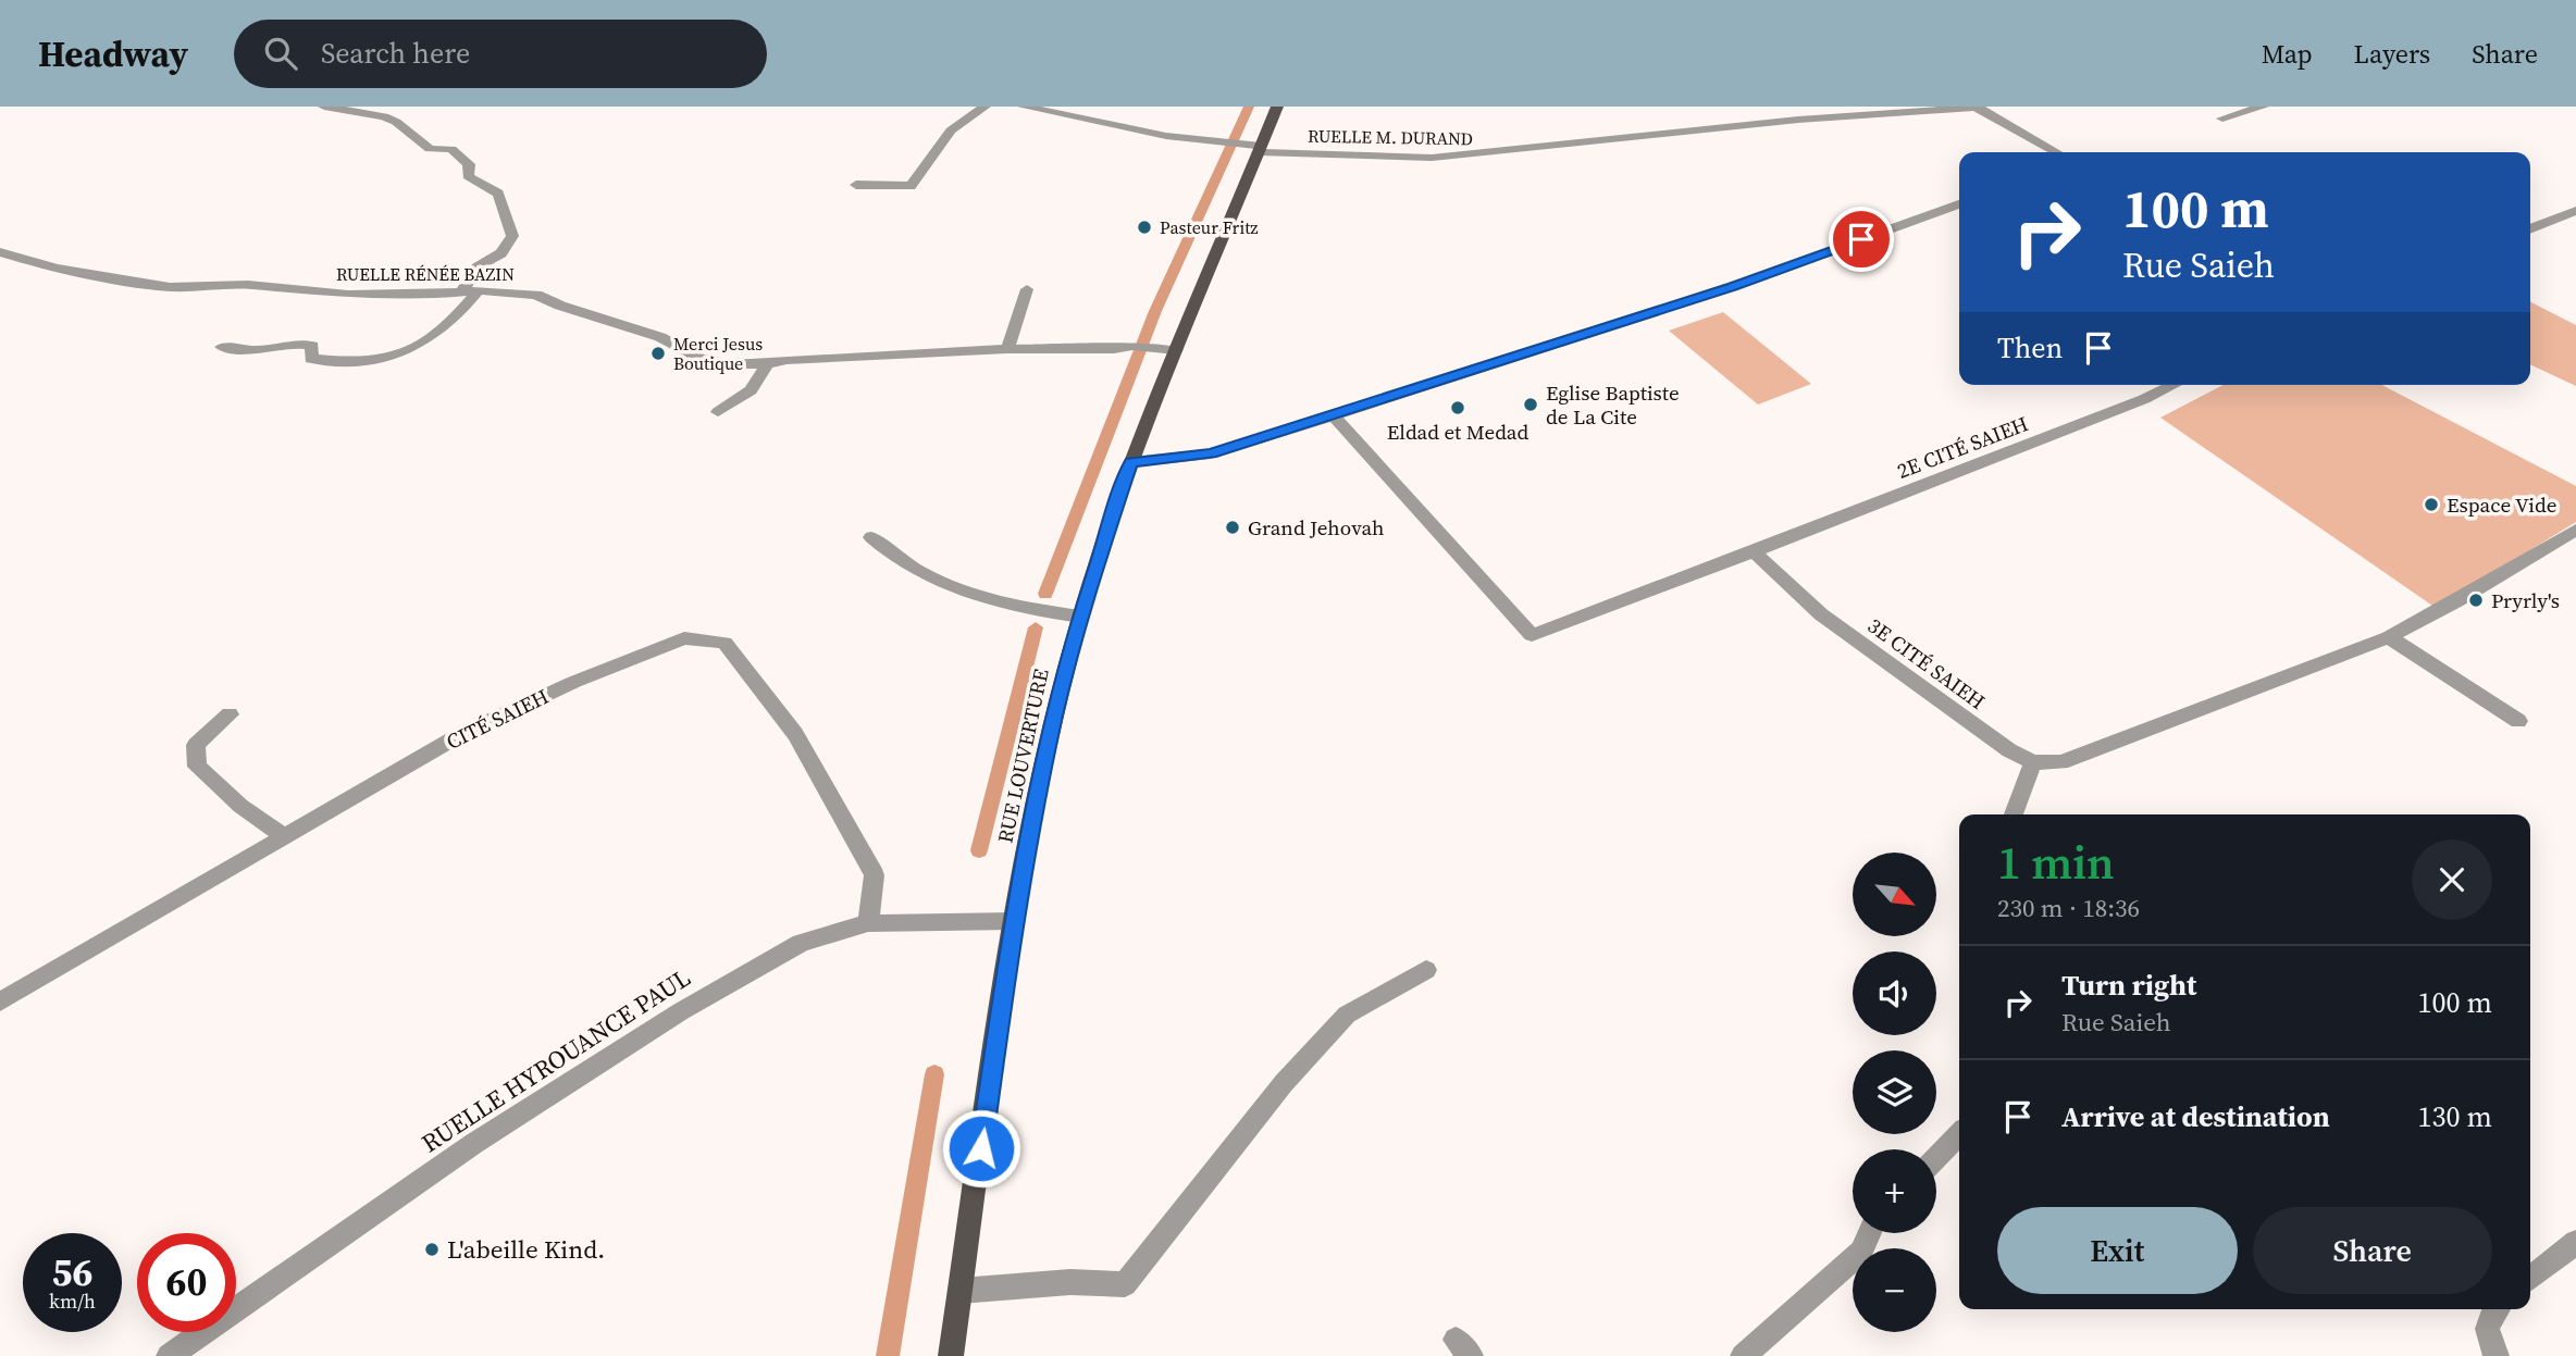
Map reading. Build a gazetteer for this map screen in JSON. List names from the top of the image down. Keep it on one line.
{"streets":{"main road":["RUE LOUVERTURE"],"street":["RUELLE M. DURAND","RUELLE RÉNÉE BAZIN","2E CITÉ SAIEH","3E CITÉ SAIEH","CITÉ SAIEH","RUELLE HYROUANCE PAUL"]},"crossings":[["RUELLE M. DURAND","RUE LOUVERTURE"],["RUELLE RÉNÉE BAZIN","RUE LOUVERTURE"],["2E CITÉ SAIEH","3E CITÉ SAIEH"],["CITÉ SAIEH","RUELLE HYROUANCE PAUL"],["RUE LOUVERTURE","RUELLE HYROUANCE PAUL"]],"places":["Pasteur Fritz","Merci Jesus Boutique","Eglise Baptiste de La Cite","Eldad et Medad","Espace Vide","Grand Jehovah","Pryrly's","L'abeille Kind."],"north":"bottom right","page":{"header":"Headway","search":"Search here","nav":["Map","Layers","Share"],"turn":["100 m","Rue Saieh"],"then":"Then","heading":["1 min","230 m · 18:36"],"map_buttons":["+","−"],"list":[{"name":"Turn right","note":"Rue Saieh","value":"100 m"},{"name":"Arrive at destination","value":"130 m"}],"buttons":["Exit","Share"],"speed":"56 km/h","limit":"60"}}
